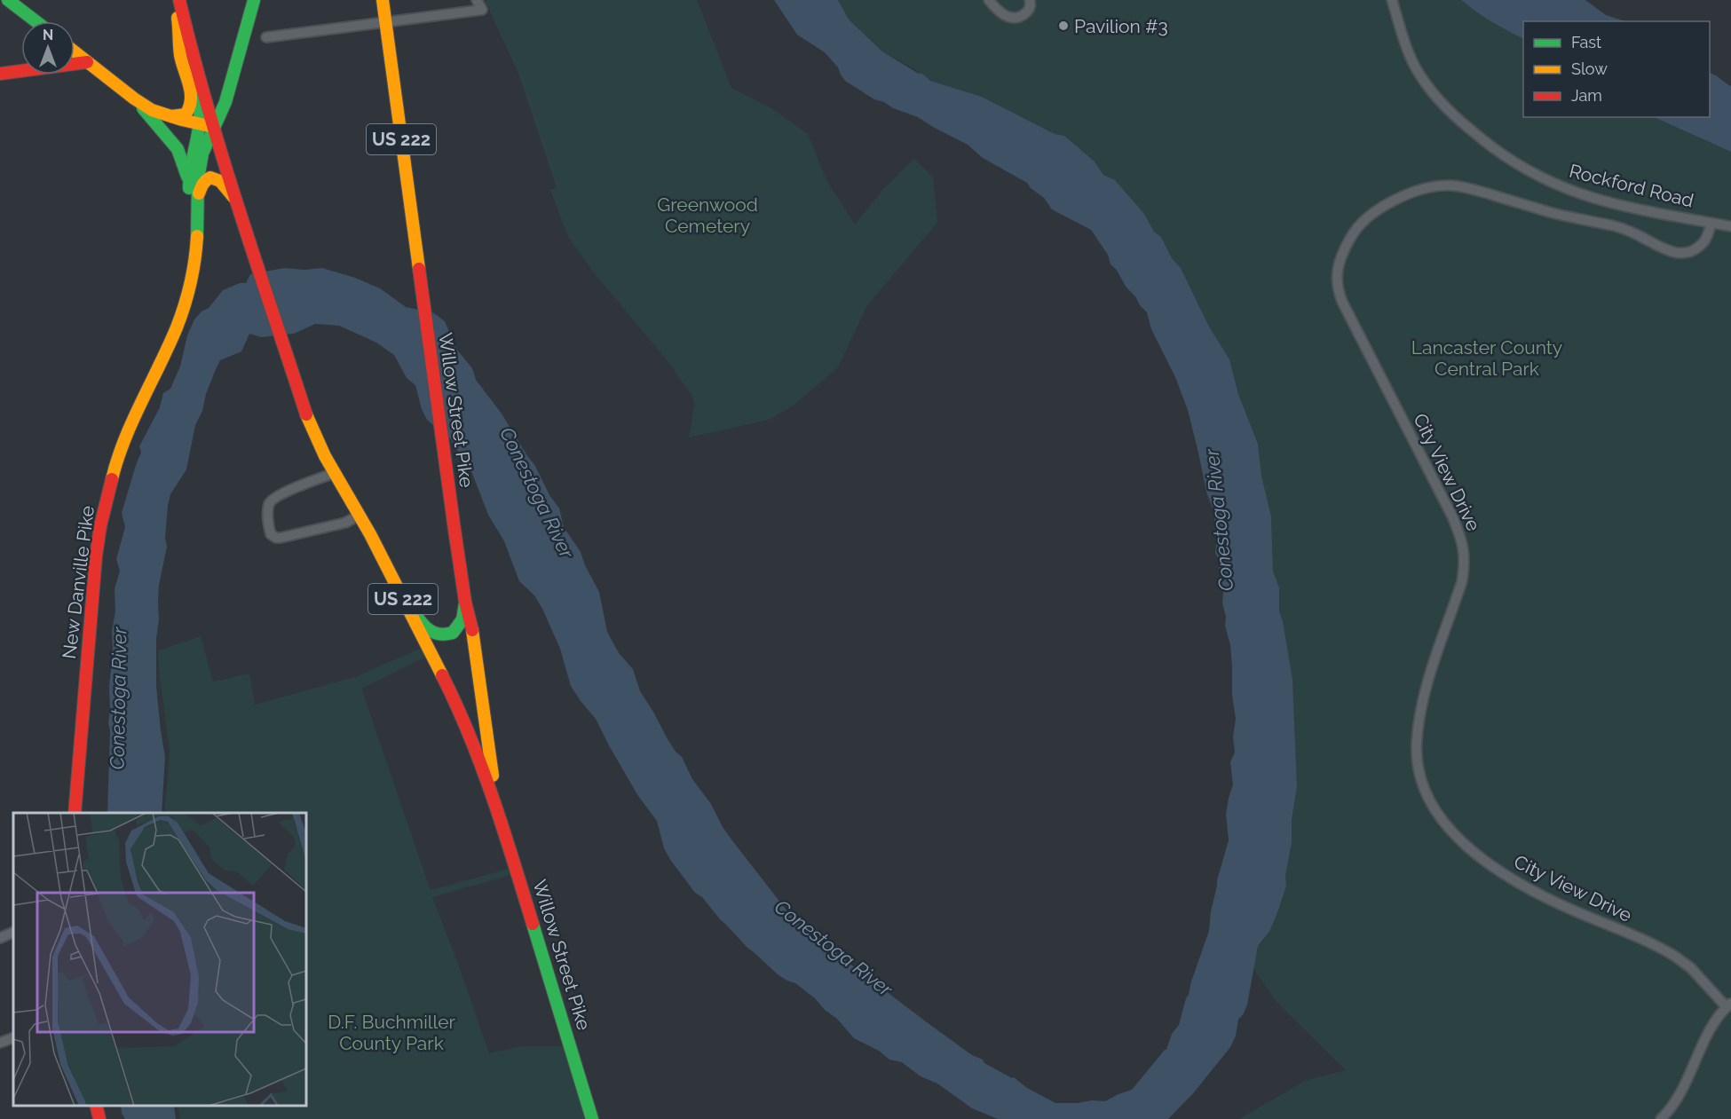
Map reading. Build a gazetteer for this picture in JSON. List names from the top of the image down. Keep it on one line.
{"streets":{"main road":["US 222","Willow Street Pike","New Danville Pike"],"street":["Rockford Road","City View Drive"]},"crossings":[["US 222","Willow Street Pike"],["US 222","New Danville Pike"],["Rockford Road","City View Drive"],["Willow Street Pike","New Danville Pike"]],"water":["Conestoga River"],"parks":["Greenwood Cemetery","Lancaster County Central Park","D.F. Buchmiller County Park"],"places":["Pavilion #3"],"legend":["Fast","Slow","Jam"],"north":"top"}
